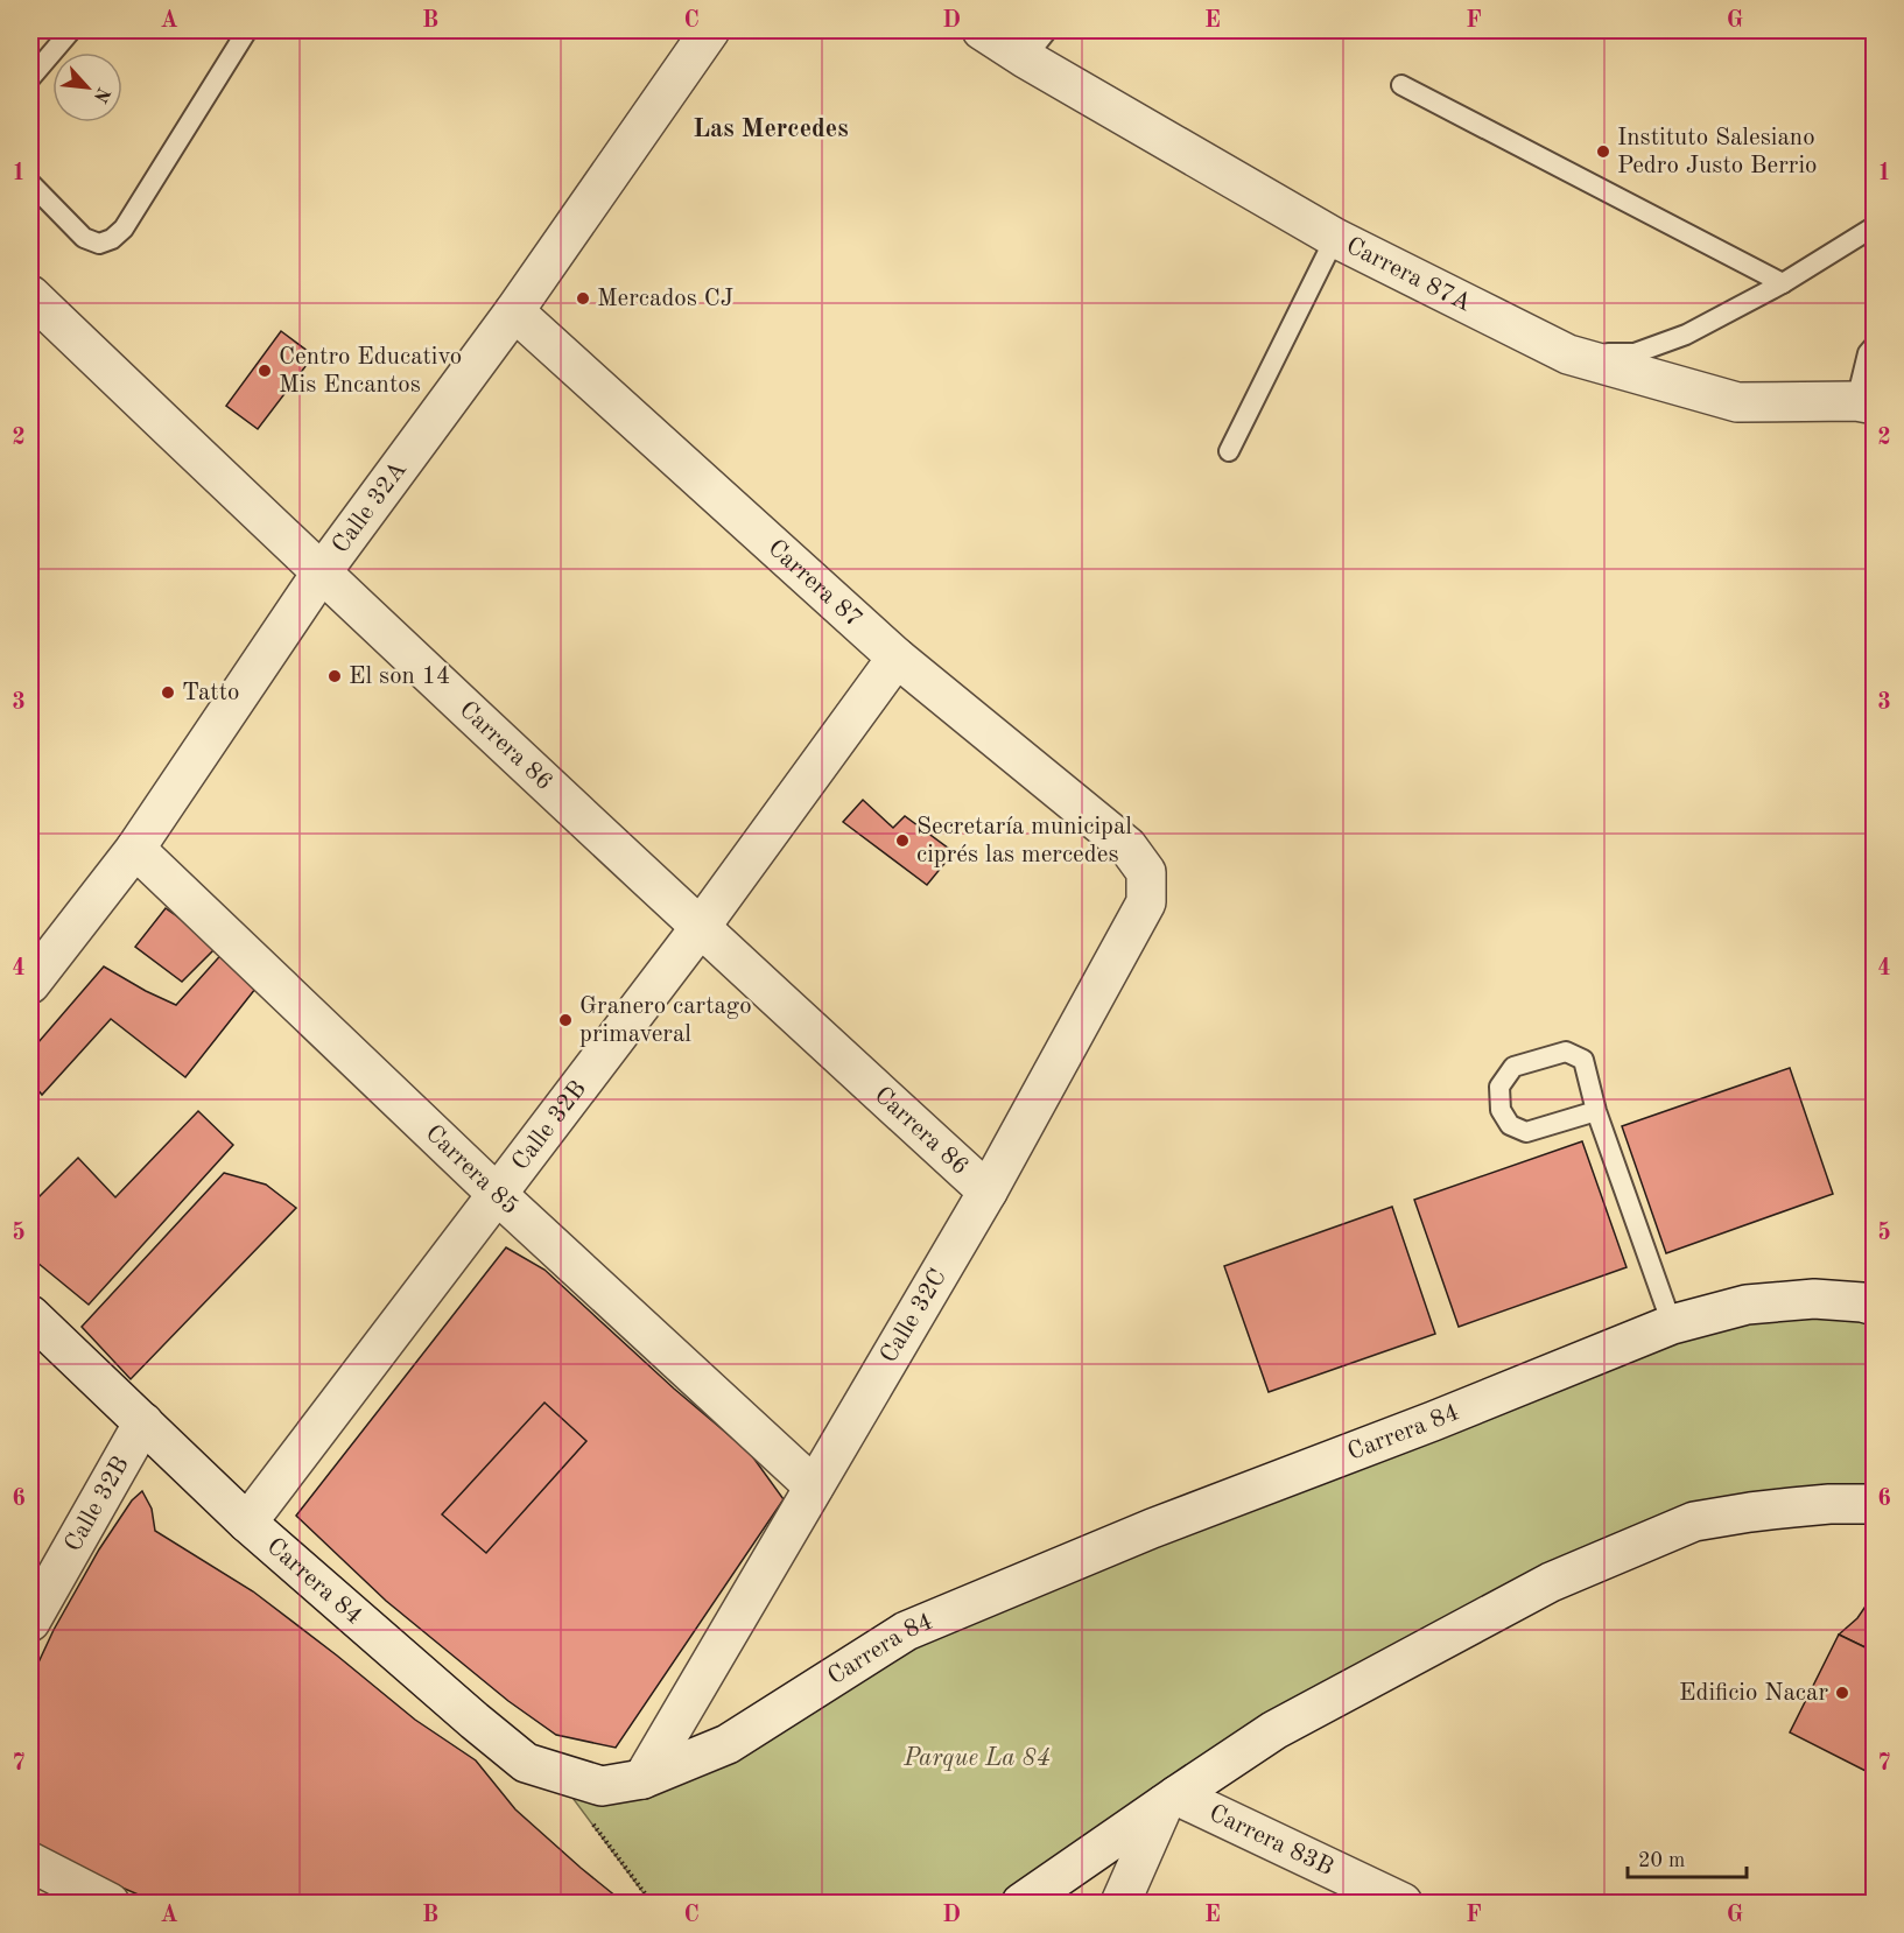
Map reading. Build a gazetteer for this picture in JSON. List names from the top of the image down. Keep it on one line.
{"streets":{"street":["Carrera 87A","Calle 32A","Carrera 87","Carrera 86","Calle 32B","Carrera 85","Calle 32C","Carrera 84","Carrera 83B"]},"crossings":[["Calle 32A","Carrera 87"],["Calle 32A","Carrera 86"],["Calle 32A","Carrera 85"],["Carrera 87","Calle 32B"],["Carrera 87","Calle 32C"],["Carrera 86","Calle 32B"],["Carrera 86","Calle 32C"],["Calle 32B","Carrera 85"],["Calle 32B","Carrera 84"],["Carrera 85","Calle 32C"],["Calle 32C","Carrera 84"]],"districts":["Las Mercedes"],"parks":["Parque La 84"],"places":["Instituto Salesiano Pedro Justo Berrio","Mercados CJ","Centro Educativo Mis Encantos","El son 14","Tatto","Secretaría municipal ciprés las mercedes","Granero cartago primaveral","Edificio Nacar"],"scale_bar":"20 m","north":"bottom right","grid":{"columns":["A","B","C","D","E","F","G"],"rows":["1","2","3","4","5","6","7"]}}
